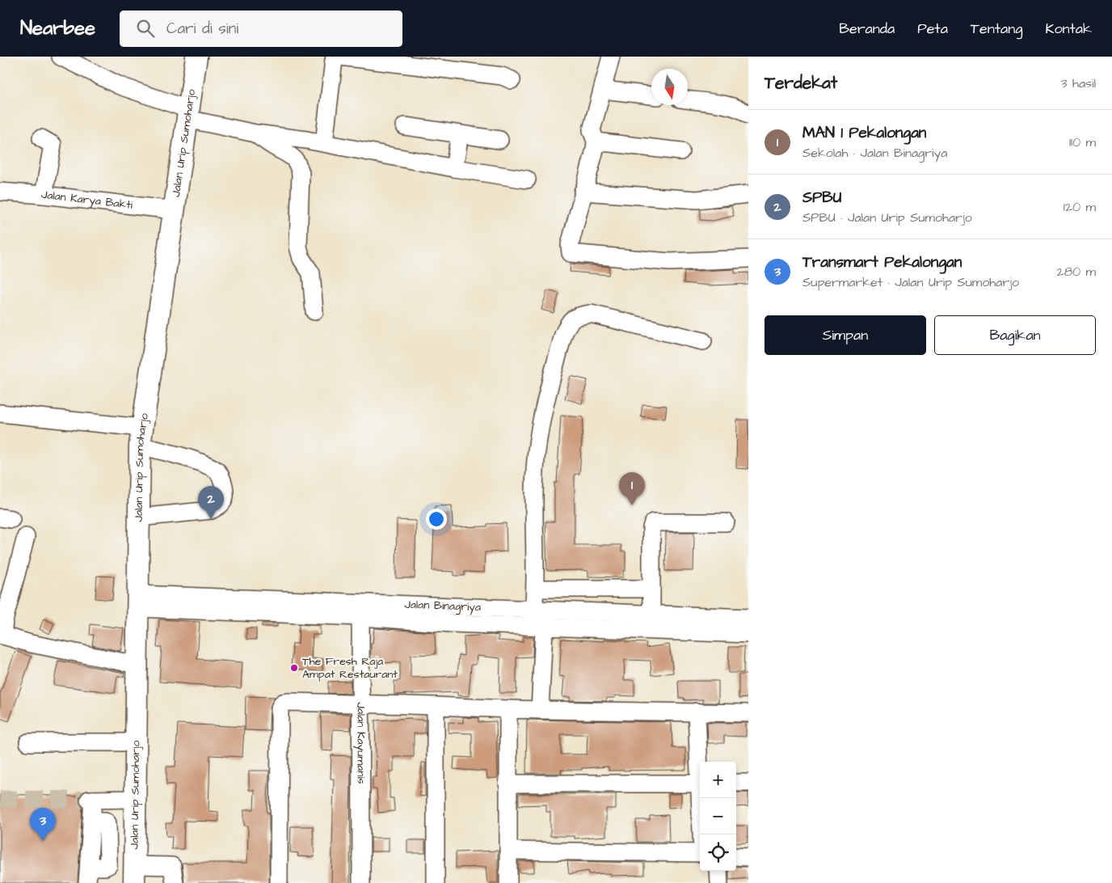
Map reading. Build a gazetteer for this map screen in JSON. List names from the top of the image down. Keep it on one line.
{"streets":{"main road":["Jalan Urip Sumoharjo"],"street":["Jalan Karya Bakti","Jalan Binagriya","Jalan Kayumanis"]},"crossings":[["Jalan Urip Sumoharjo","Jalan Karya Bakti"],["Jalan Urip Sumoharjo","Jalan Binagriya"],["Jalan Binagriya","Jalan Kayumanis"]],"places":["The Fresh Raja Ampat Restaurant"],"north":"bottom","page":{"header":"Nearbee","search":"Cari di sini","nav":["Beranda","Peta","Tentang","Kontak"],"heading":["Terdekat","3 hasil"],"list":[{"mark":"1","name":"MAN 1 Pekalongan","note":"Sekolah · Jalan Binagriya","value":"110 m"},{"mark":"2","name":"SPBU","note":"SPBU · Jalan Urip Sumoharjo","value":"120 m"},{"mark":"3","name":"Transmart Pekalongan","note":"Supermarket · Jalan Urip Sumoharjo","value":"280 m"}],"buttons":["Simpan","Bagikan"],"pins":["1","2","3"],"map_buttons":["+","−"]}}
